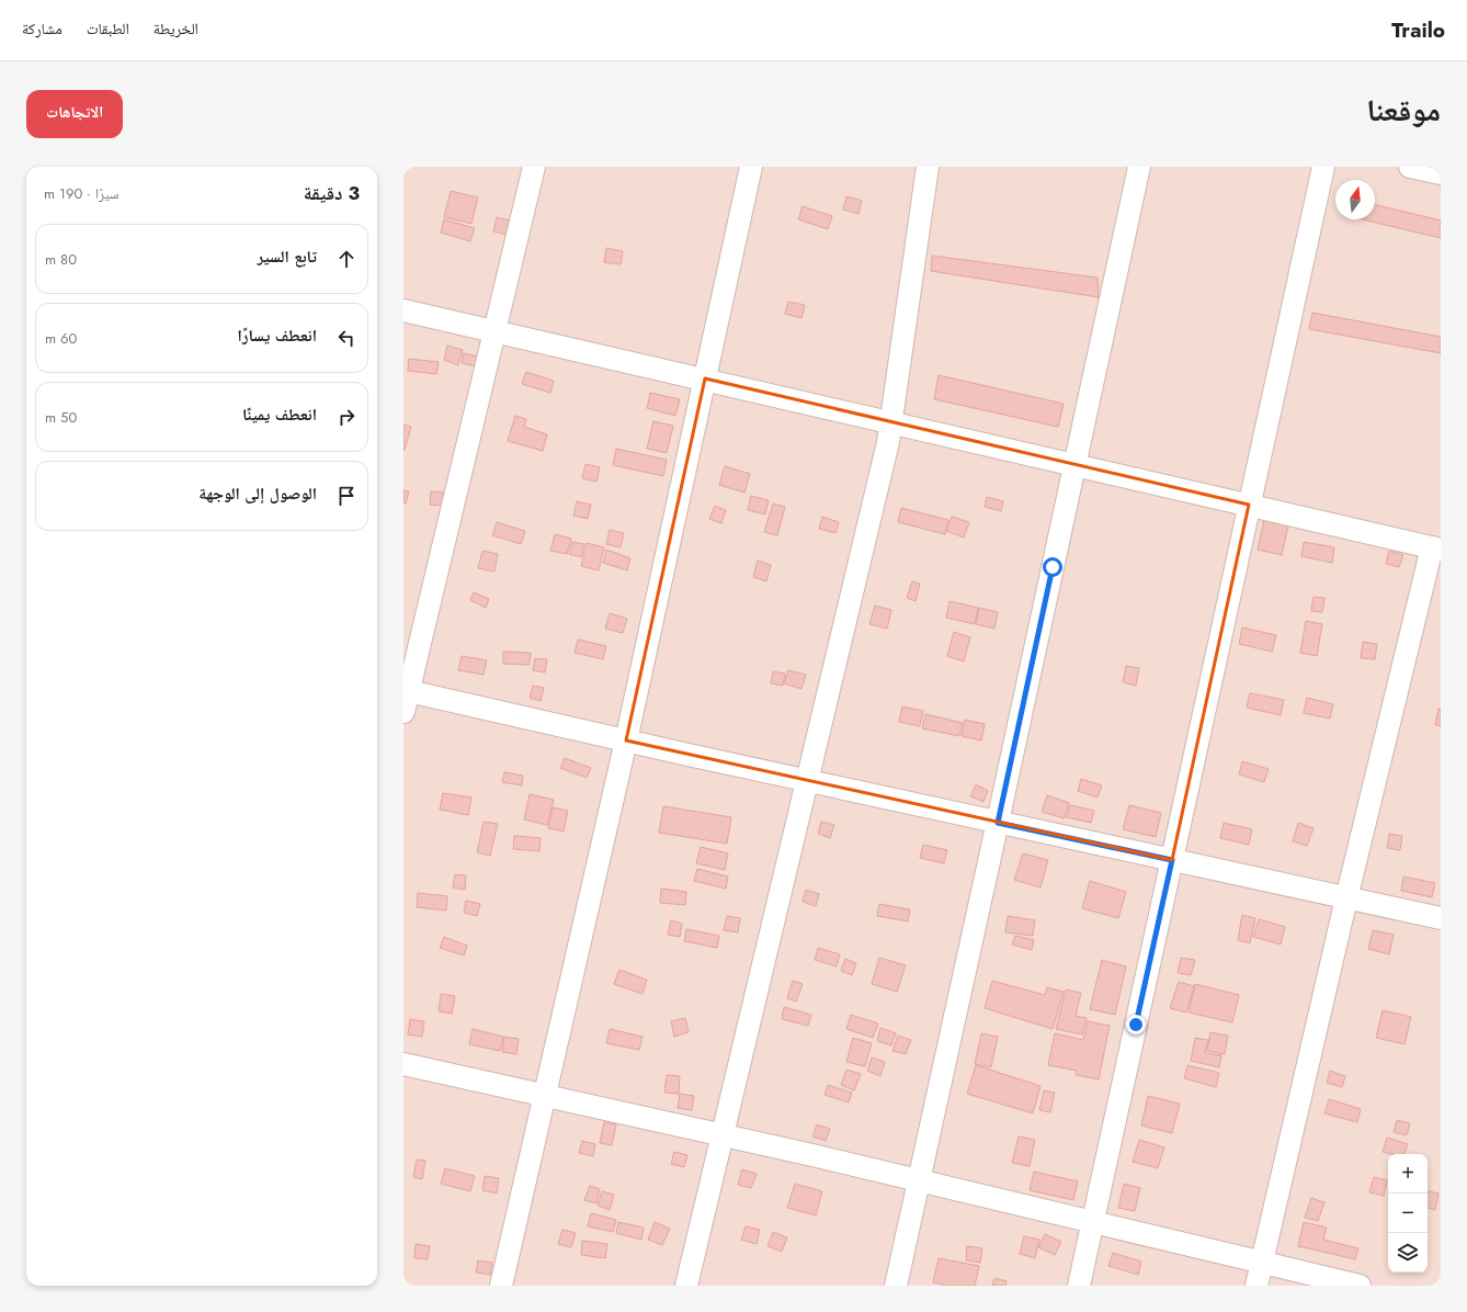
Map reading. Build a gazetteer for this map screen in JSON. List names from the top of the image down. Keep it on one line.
{"north":"top","page":{"header":"Trailo","nav":["الخريطة","الطبقات","مشاركة"],"title":"موقعنا","buttons":"الاتجاهات","heading":["3 دقيقة","سيرًا · 190 m"],"list":[["تابع السير","80 m"],["انعطف يسارًا","60 m"],["انعطف يمينًا","50 m"],"الوصول إلى الوجهة"],"map_buttons":["+","−"]}}
